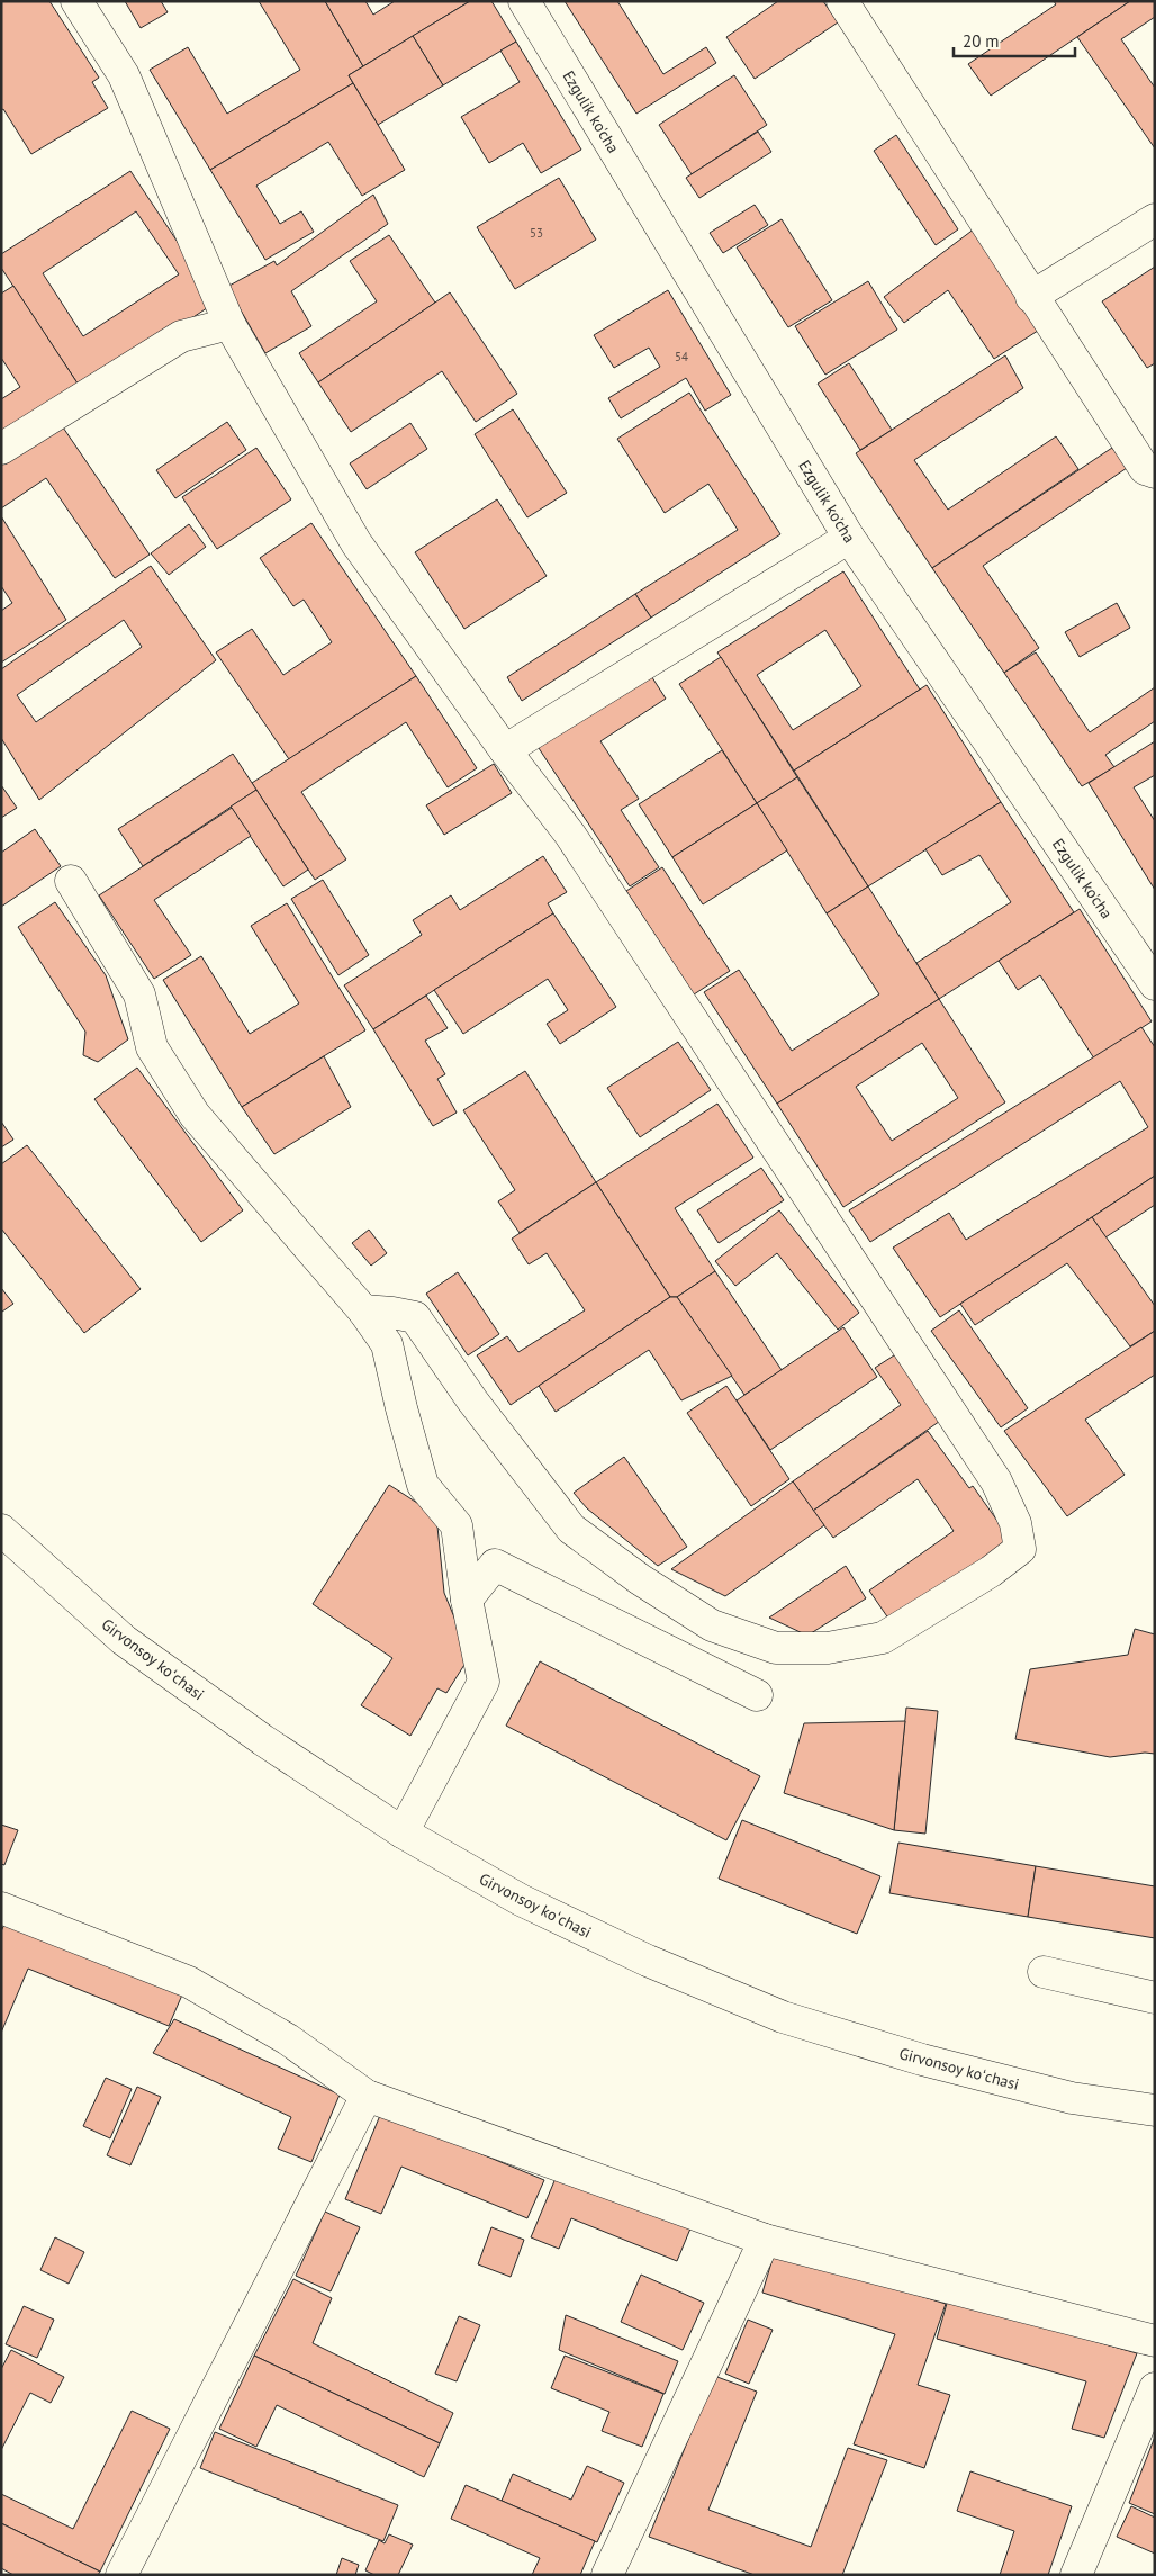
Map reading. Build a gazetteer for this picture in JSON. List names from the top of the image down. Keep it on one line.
{"streets":{"street":["Ezgulik ko'cha","Girvonsoy koʻchasi"]},"house_numbers":["53","54"],"scale_bar":"20 m"}
